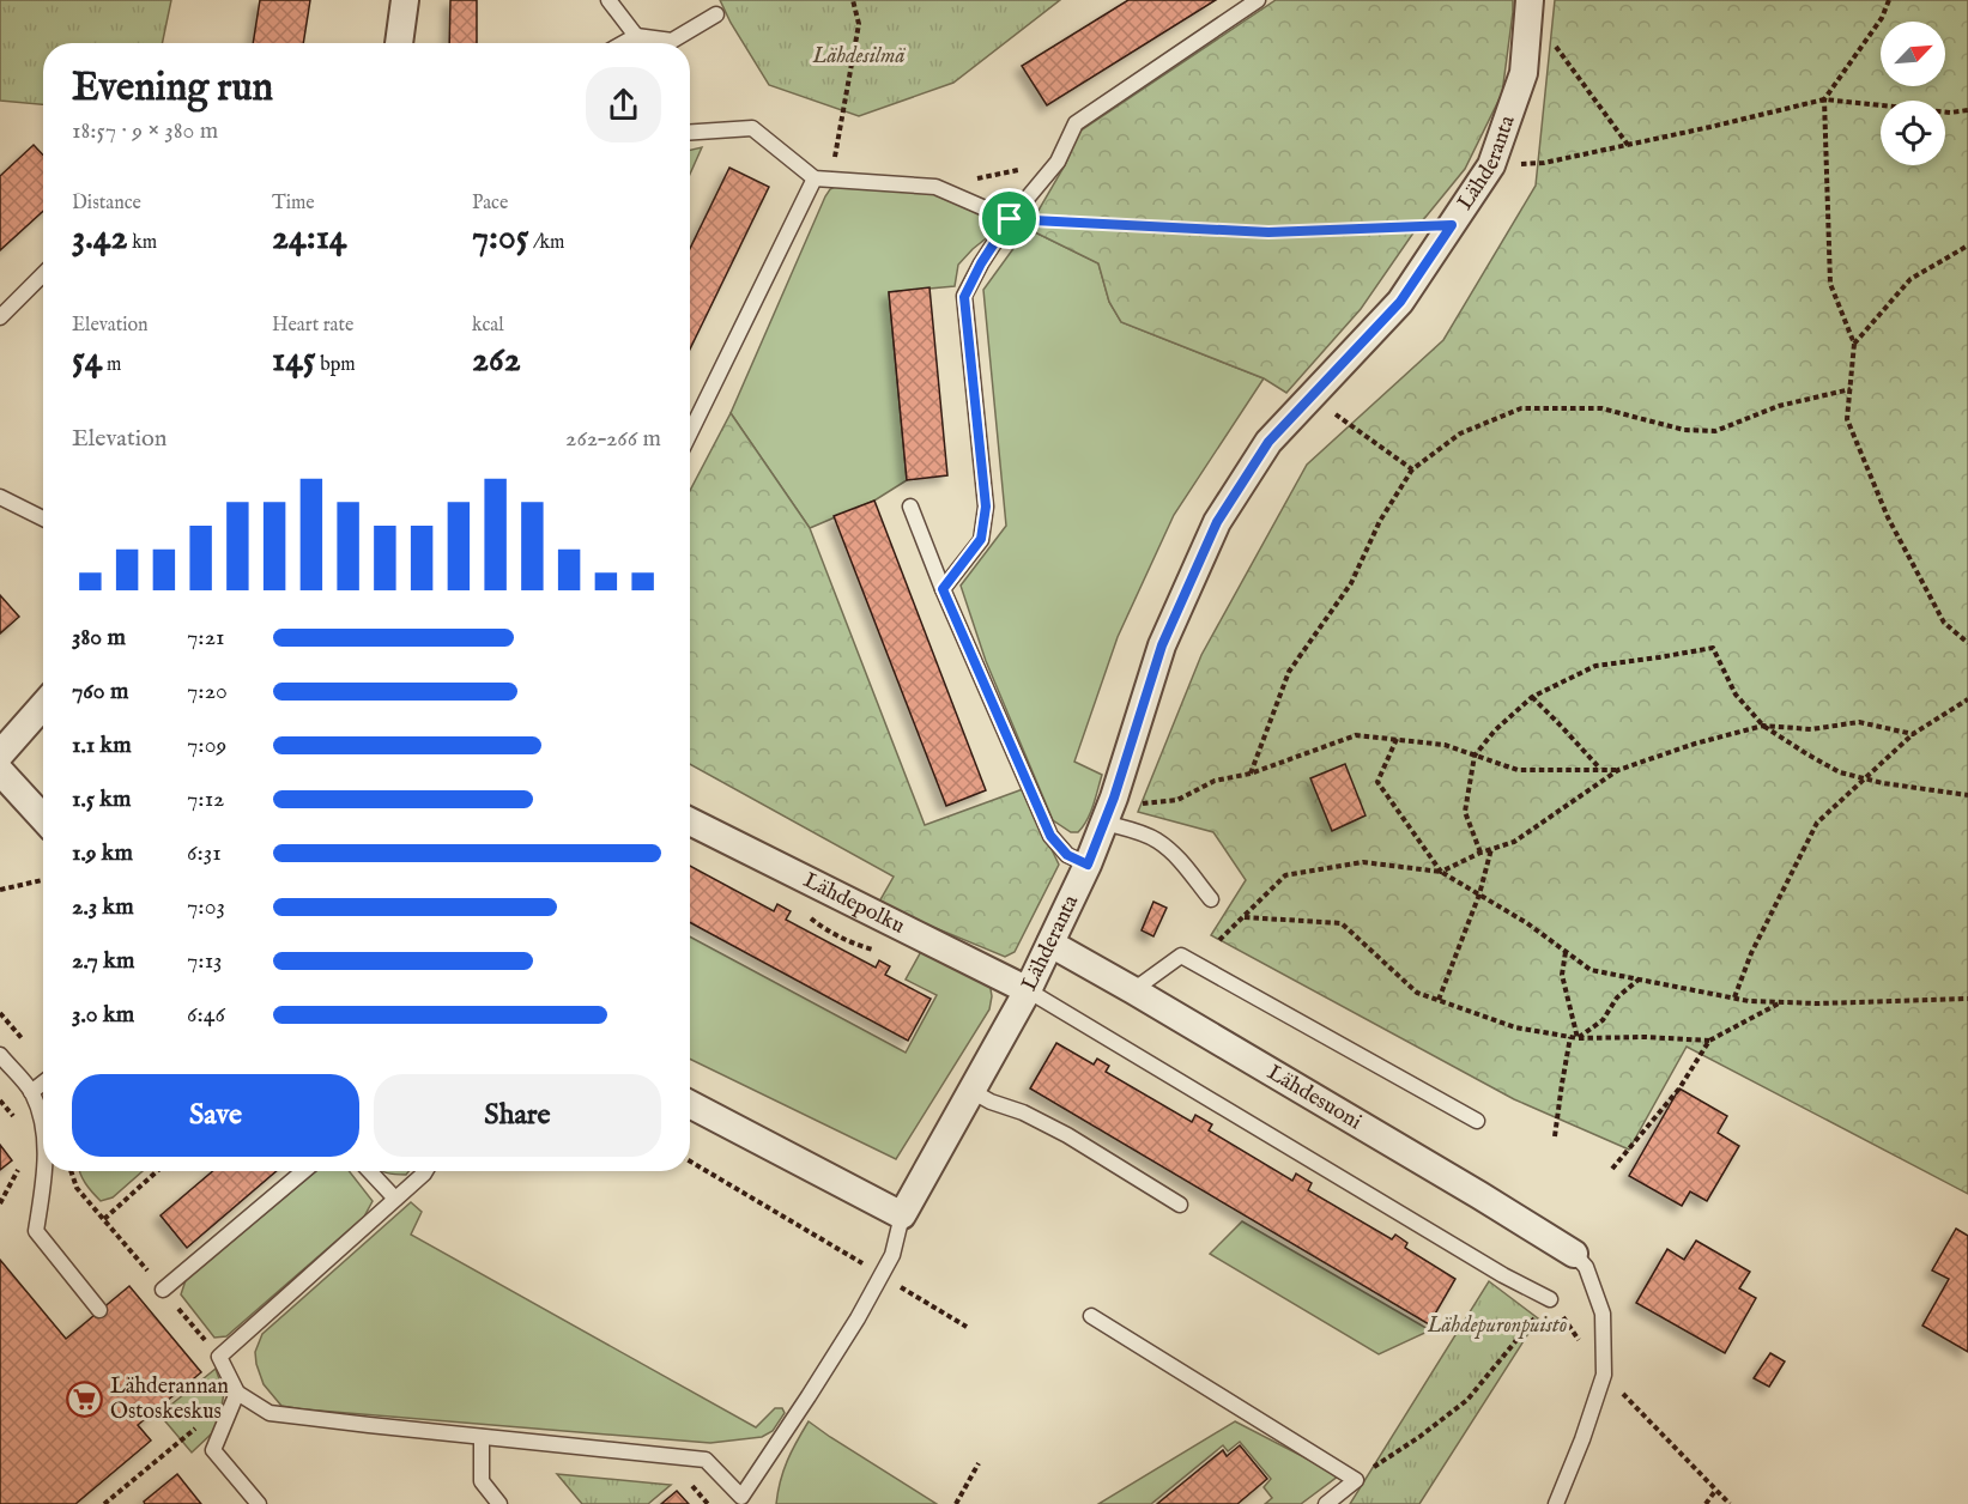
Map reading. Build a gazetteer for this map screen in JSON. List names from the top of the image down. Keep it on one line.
{"streets":{"street":["Lähderanta","Lähdepolku","Lähdesuoni"]},"crossings":[["Lähderanta","Lähdepolku"],["Lähderanta","Lähdesuoni"]],"parks":["Lähdesilmä","Lähdepuronpuisto"],"places":{"supermarket":["Lähderannan Ostoskeskus"]},"north":"top right","page":{"heading":["Evening run","18:57 · 9 × 380 m"],"stats":[["Distance","3.42 km"],["Time","24:14"],["Pace","7:05 /km"],["Elevation","54 m"],["Heart rate","145 bpm"],["kcal","262"]],"chart":["Elevation","262–266 m"],"list":[{"name":"380 m","note":"7:21"},{"name":"760 m","note":"7:20"},{"name":"1.1 km","note":"7:09"},{"name":"1.5 km","note":"7:12"},{"name":"1.9 km","note":"6:31"},{"name":"2.3 km","note":"7:03"},{"name":"2.7 km","note":"7:13"},{"name":"3.0 km","note":"6:46"}],"buttons":["Save","Share"]}}
